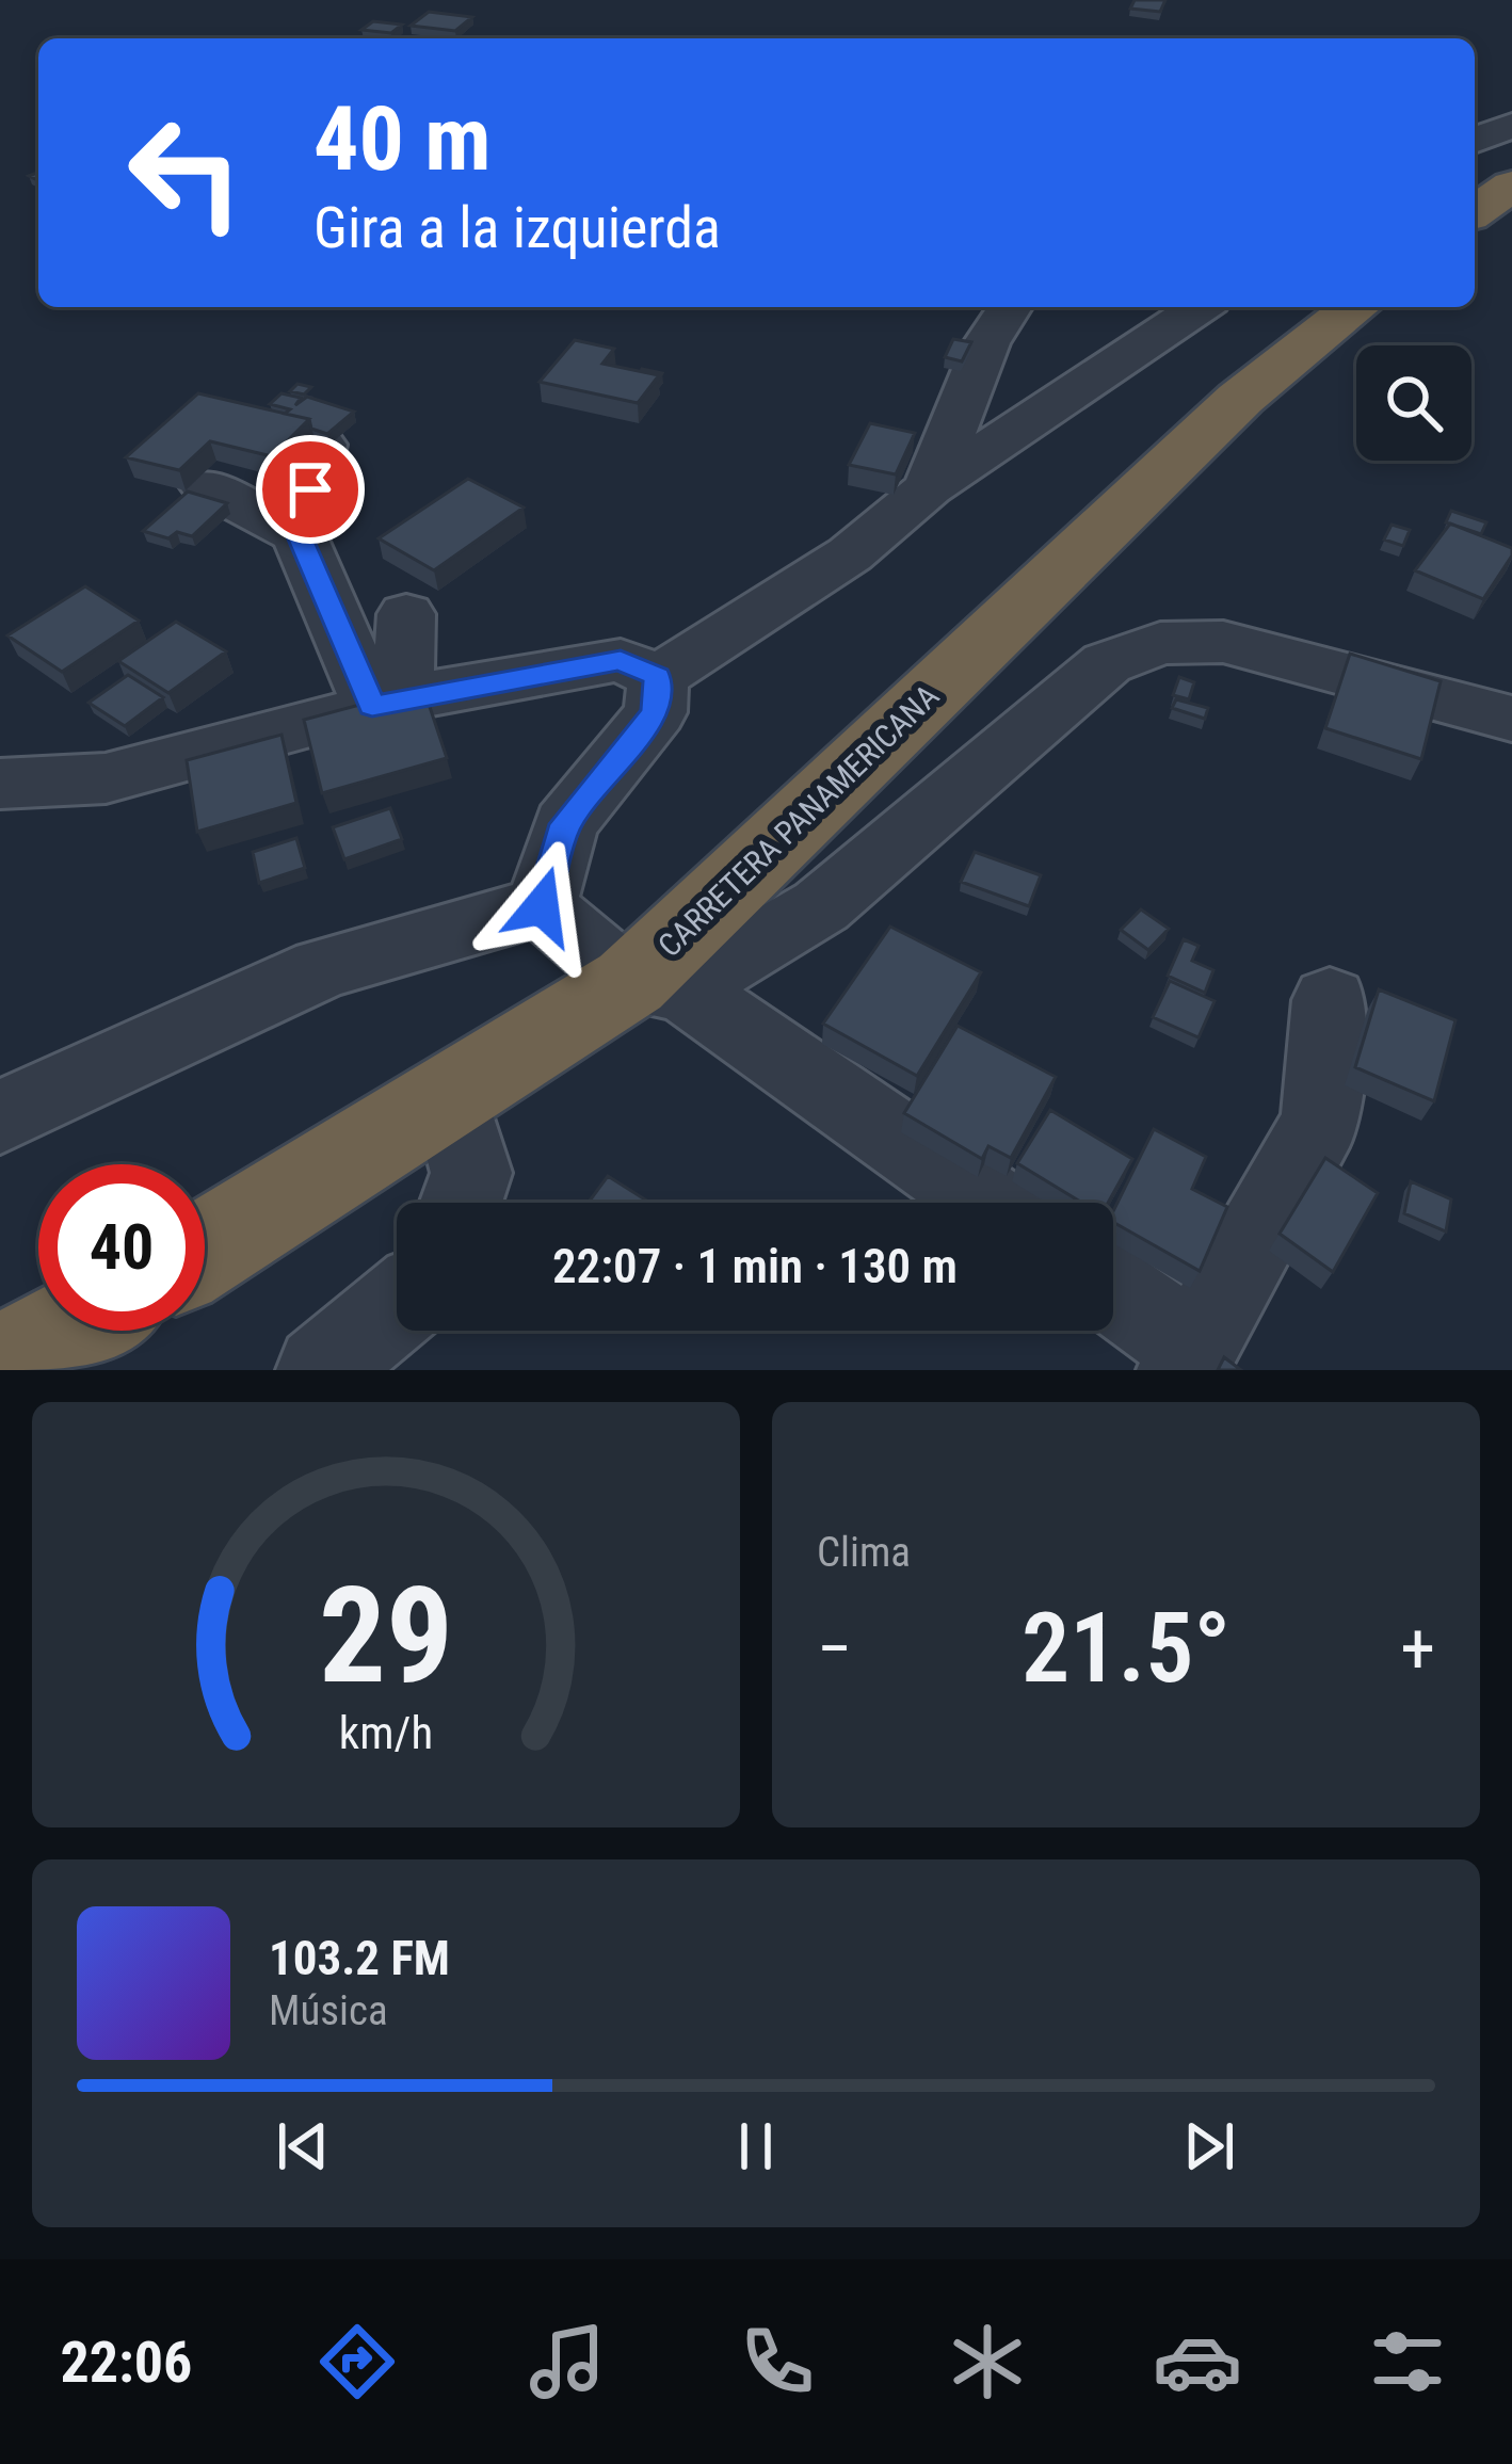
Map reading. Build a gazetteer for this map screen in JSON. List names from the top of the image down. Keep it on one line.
{"streets":{"highway":["CARRETERA PANAMERICANA"]},"page":{"turn":["40 m","Gira a la izquierda"],"limit":"40","trip":"22:07 · 1 min · 130 m","tile":"Clima","heat":["−","21.5°","+"],"song":["103.2 FM","Música"],"tabs":"22:06","gauge":["29","km/h"]}}
